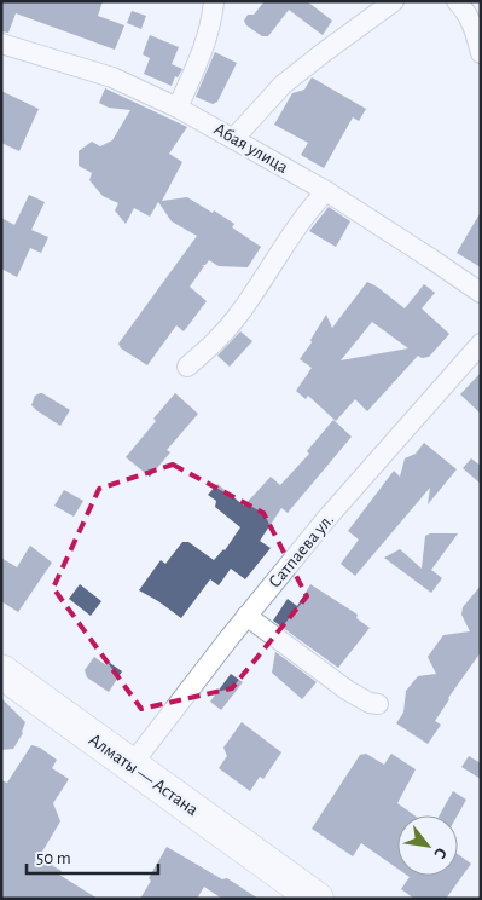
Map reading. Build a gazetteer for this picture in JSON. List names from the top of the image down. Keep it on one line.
{"streets":{"highway":["Алматы — Астана"],"street":["Абая улица","Сатпаева ул."]},"crossings":[["Сатпаева ул.","Алматы — Астана"]],"scale_bar":"50 m","north":"bottom right"}
